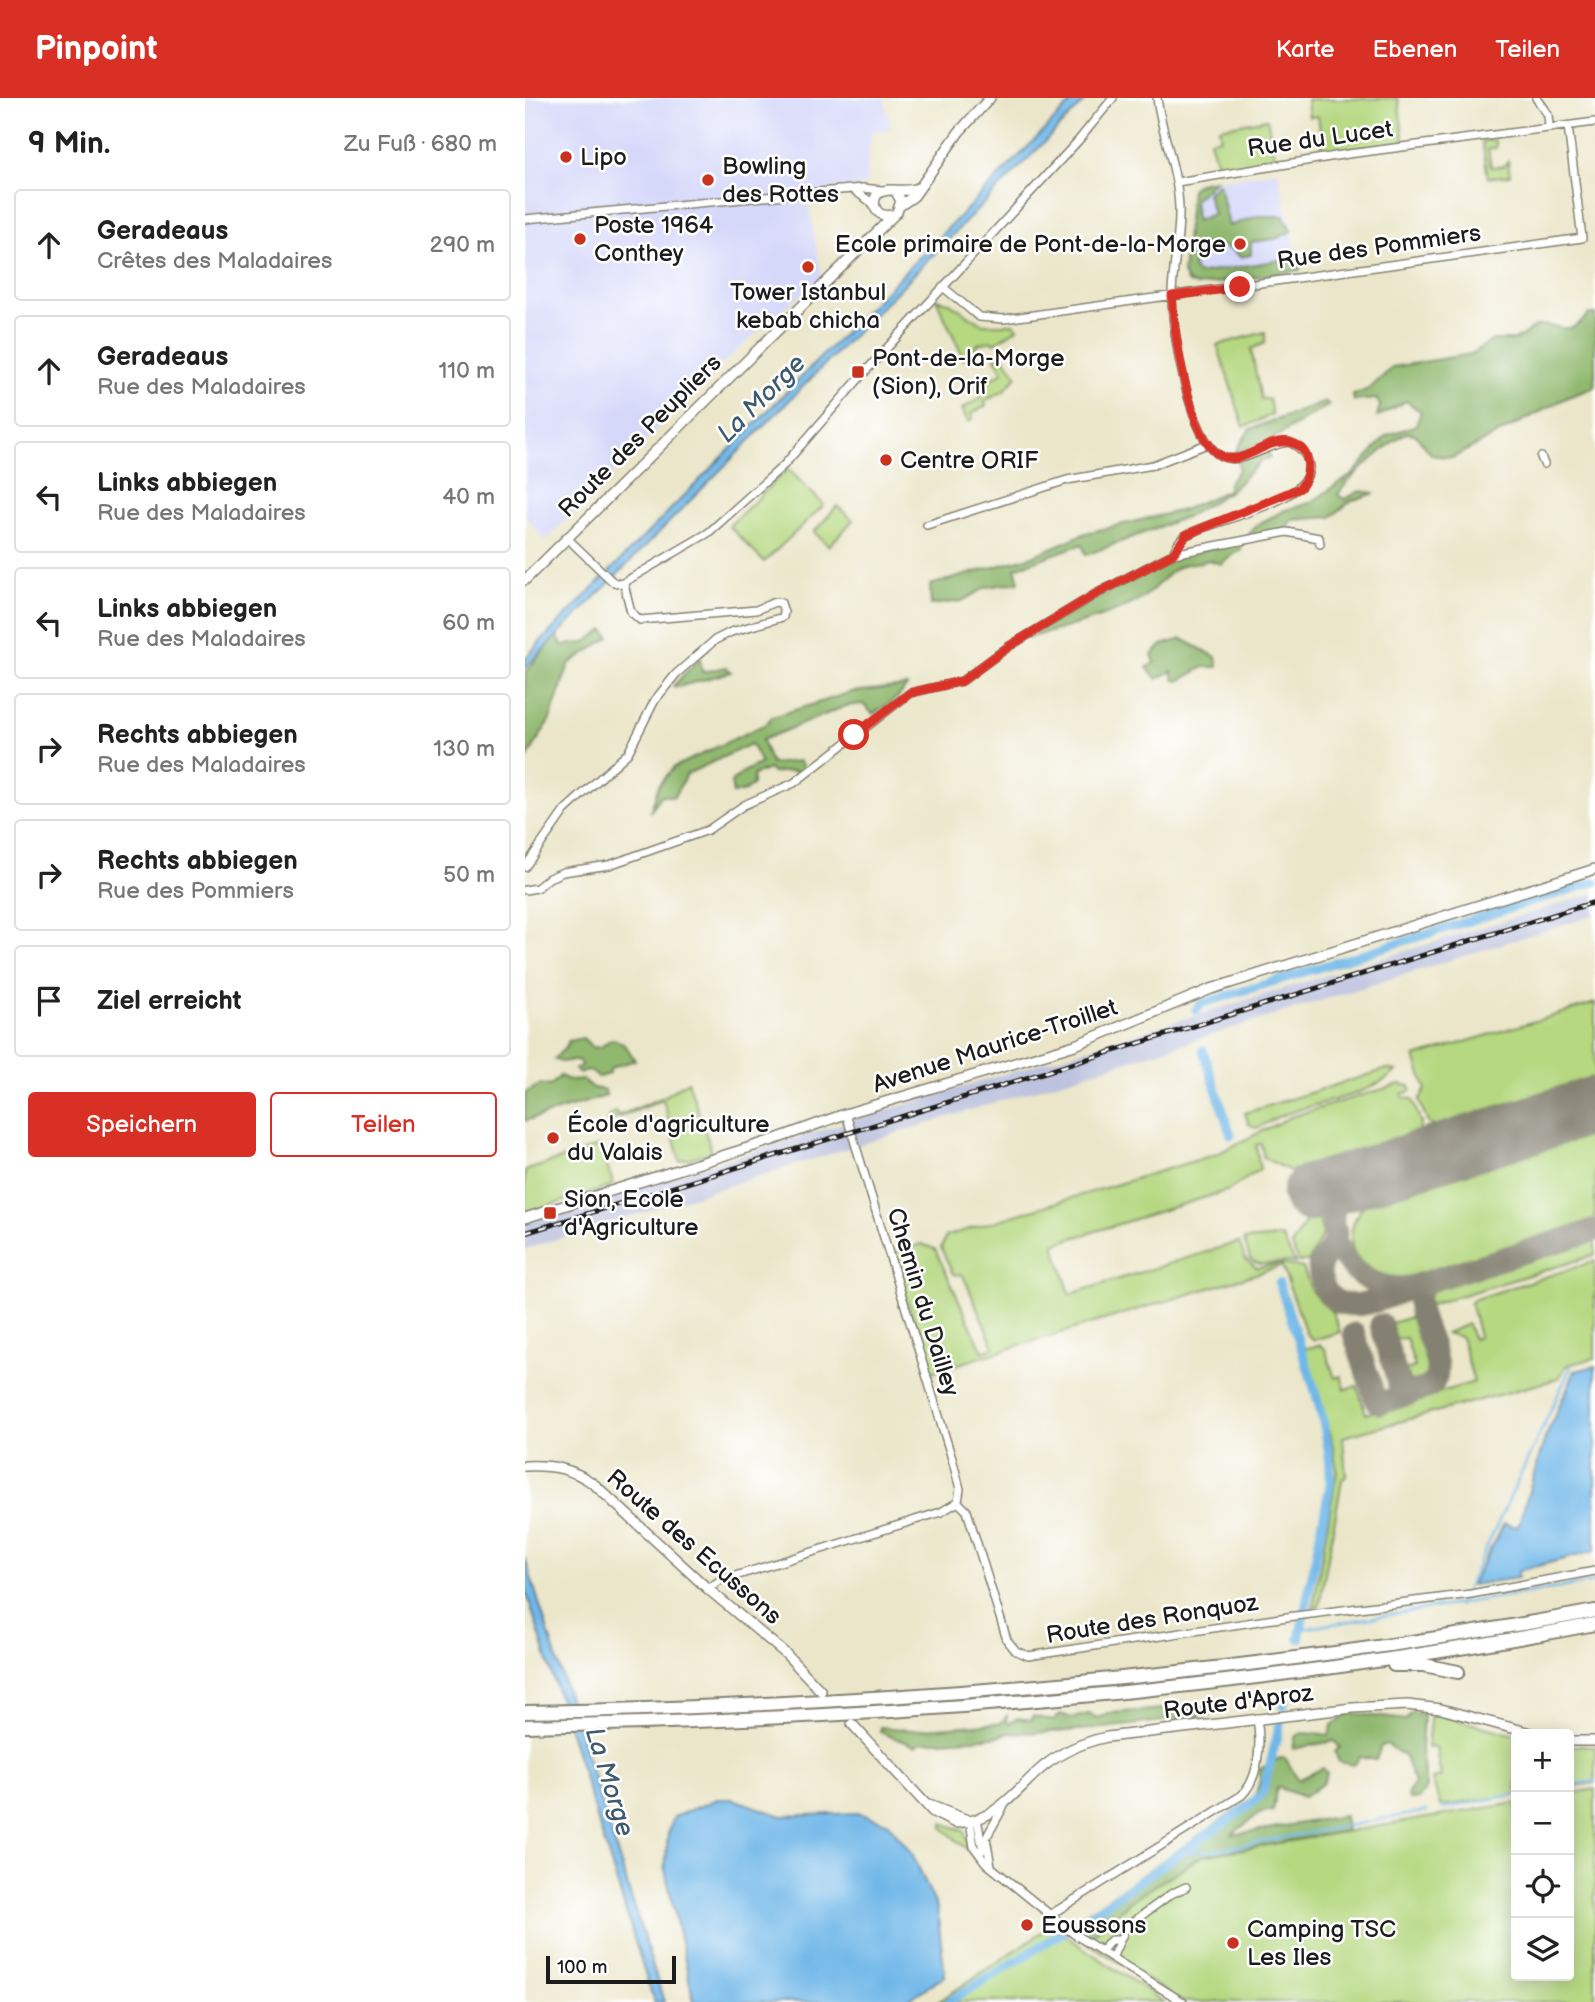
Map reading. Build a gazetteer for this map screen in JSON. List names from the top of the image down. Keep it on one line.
{"streets":{"street":["Rue du Lucet","Rue des Pommiers","Route des Peupliers","Avenue Maurice-Troillet","Chemin du Dailley","Route des Ecussons","Route des Ronquoz","Route d'Aproz"]},"crossings":[["Rue du Lucet","Rue des Pommiers"],["Avenue Maurice-Troillet","Chemin du Dailley"],["Chemin du Dailley","Route des Ronquoz"]],"water":["La Morge"],"places":{"other":["Lipo","Bowling des Rottes","Poste 1964 Conthey","Ecole primaire de Pont-de-la-Morge","Tower Istanbul kebab chicha","Centre ORIF","École d'agriculture du Valais","Eoussons","Camping TSC Les Iles"],"transit":["Pont-de-la-Morge (Sion), Orif","Sion, Ecole d'Agriculture"]},"scale_bar":"100 m","page":{"header":"Pinpoint","nav":["Karte","Ebenen","Teilen"],"heading":["9 Min.","Zu Fuß · 680 m"],"list":[["Geradeaus","Crêtes des Maladaires","290 m"],["Geradeaus","Rue des Maladaires","110 m"],["Links abbiegen","Rue des Maladaires","40 m"],["Links abbiegen","Rue des Maladaires","60 m"],["Rechts abbiegen","Rue des Maladaires","130 m"],["Rechts abbiegen","Rue des Pommiers","50 m"],"Ziel erreicht"],"buttons":["Speichern","Teilen"],"map_buttons":["+","−"],"scale":"100 m"}}
